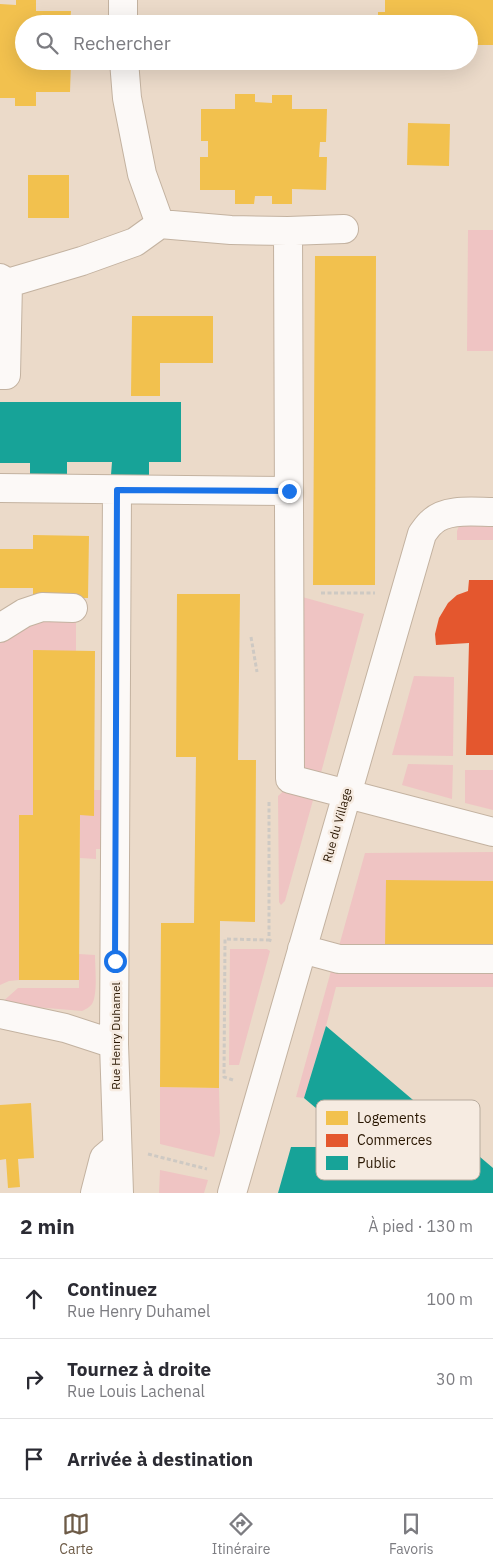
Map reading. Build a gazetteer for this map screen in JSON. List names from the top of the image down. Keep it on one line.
{"streets":{"street":["Rue du Village","Rue Henry Duhamel"]},"legend":["Logements","Commerces","Public"],"page":{"search":"Rechercher","heading":["2 min","À pied · 130 m"],"list":[["Continuez","Rue Henry Duhamel","100 m"],["Tournez à droite","Rue Louis Lachenal","30 m"],"Arrivée à destination"],"nav":["Carte","Itinéraire","Favoris"]}}
